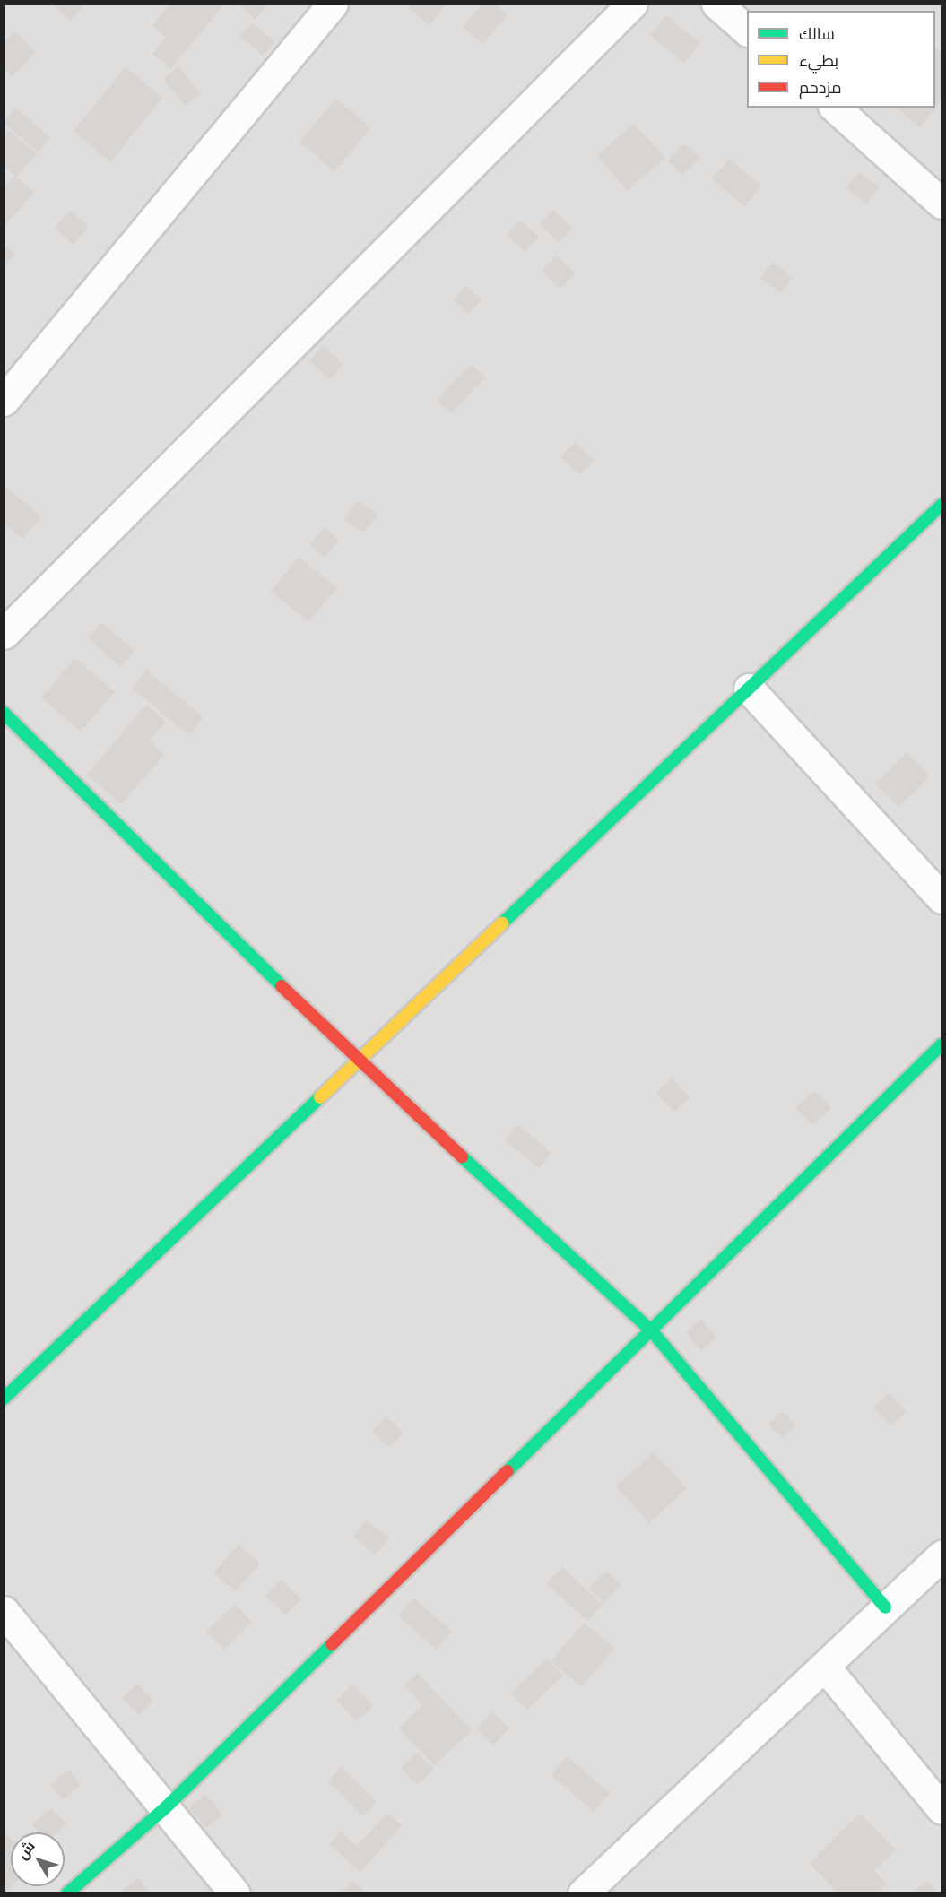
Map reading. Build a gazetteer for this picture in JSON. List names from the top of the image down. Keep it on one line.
{"legend":["سالك","بطيء","مزدحم"],"north":"top left"}
